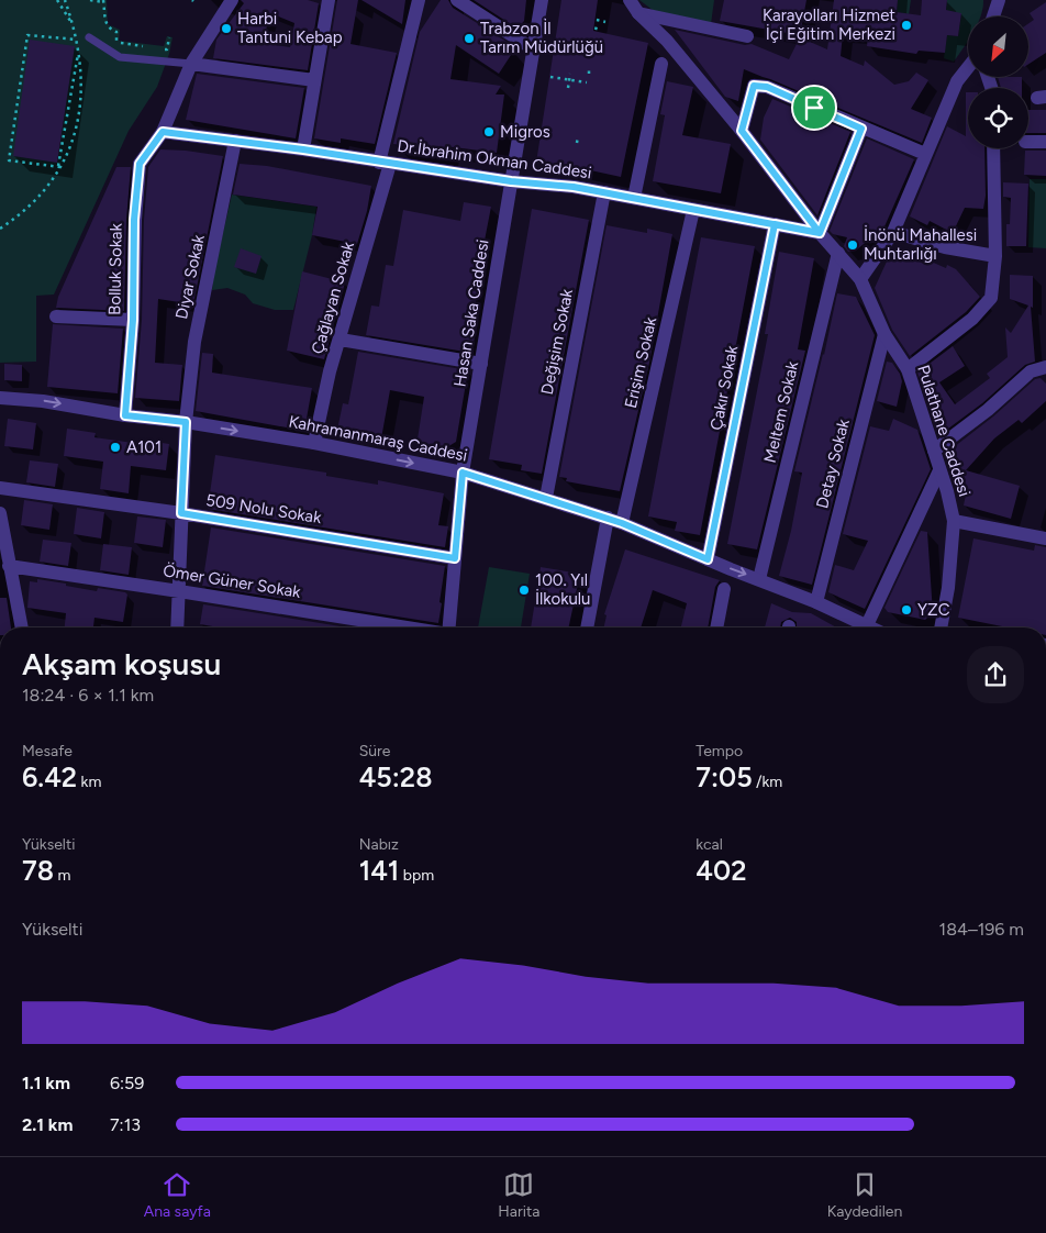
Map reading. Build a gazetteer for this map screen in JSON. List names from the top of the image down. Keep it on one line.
{"streets":{"street":["Dr.İbrahim Okman Caddesi","Bolluk Sokak","Diyar Sokak","Çağlayan Sokak","Hasan Saka Caddesi","Değişim Sokak","Erişim Sokak","Çakır Sokak","Meltem Sokak","Pulathane Caddesi","Kahramanmaraş Caddesi","Detay Sokak","509 Nolu Sokak","Ömer Güner Sokak"]},"crossings":[["Dr.İbrahim Okman Caddesi","Bolluk Sokak"],["Dr.İbrahim Okman Caddesi","Diyar Sokak"],["Dr.İbrahim Okman Caddesi","Çağlayan Sokak"],["Dr.İbrahim Okman Caddesi","Hasan Saka Caddesi"],["Dr.İbrahim Okman Caddesi","Değişim Sokak"],["Dr.İbrahim Okman Caddesi","Erişim Sokak"],["Dr.İbrahim Okman Caddesi","Çakır Sokak"],["Dr.İbrahim Okman Caddesi","Pulathane Caddesi"],["Bolluk Sokak","Kahramanmaraş Caddesi"],["Diyar Sokak","Kahramanmaraş Caddesi"],["Diyar Sokak","509 Nolu Sokak"],["Diyar Sokak","Ömer Güner Sokak"],["Çağlayan Sokak","Kahramanmaraş Caddesi"],["Hasan Saka Caddesi","Kahramanmaraş Caddesi"],["Hasan Saka Caddesi","509 Nolu Sokak"],["Değişim Sokak","Kahramanmaraş Caddesi"],["Erişim Sokak","Kahramanmaraş Caddesi"],["Çakır Sokak","Kahramanmaraş Caddesi"],["Meltem Sokak","Pulathane Caddesi"],["Meltem Sokak","Kahramanmaraş Caddesi"],["Pulathane Caddesi","Detay Sokak"],["Kahramanmaraş Caddesi","Detay Sokak"]],"places":["Karayolları Hizmet İçi Eğitim Merkezi","Harbi Tantuni Kebap","Trabzon İl Tarım Müdürlüğü","Migros","İnönü Mahallesi Muhtarlığı","A101","100. Yıl İlkokulu","YZC"],"north":"bottom left","page":{"heading":["Akşam koşusu","18:24 · 6 × 1.1 km"],"stats":[["Mesafe","6.42 km"],["Süre","45:28"],["Tempo","7:05 /km"],["Yükselti","78 m"],["Nabız","141 bpm"],["kcal","402"]],"chart":["Yükselti","184–196 m"],"list":[{"name":"1.1 km","note":"6:59"},{"name":"2.1 km","note":"7:13"}],"tabs":["Ana sayfa","Harita","Kaydedilen"]}}
